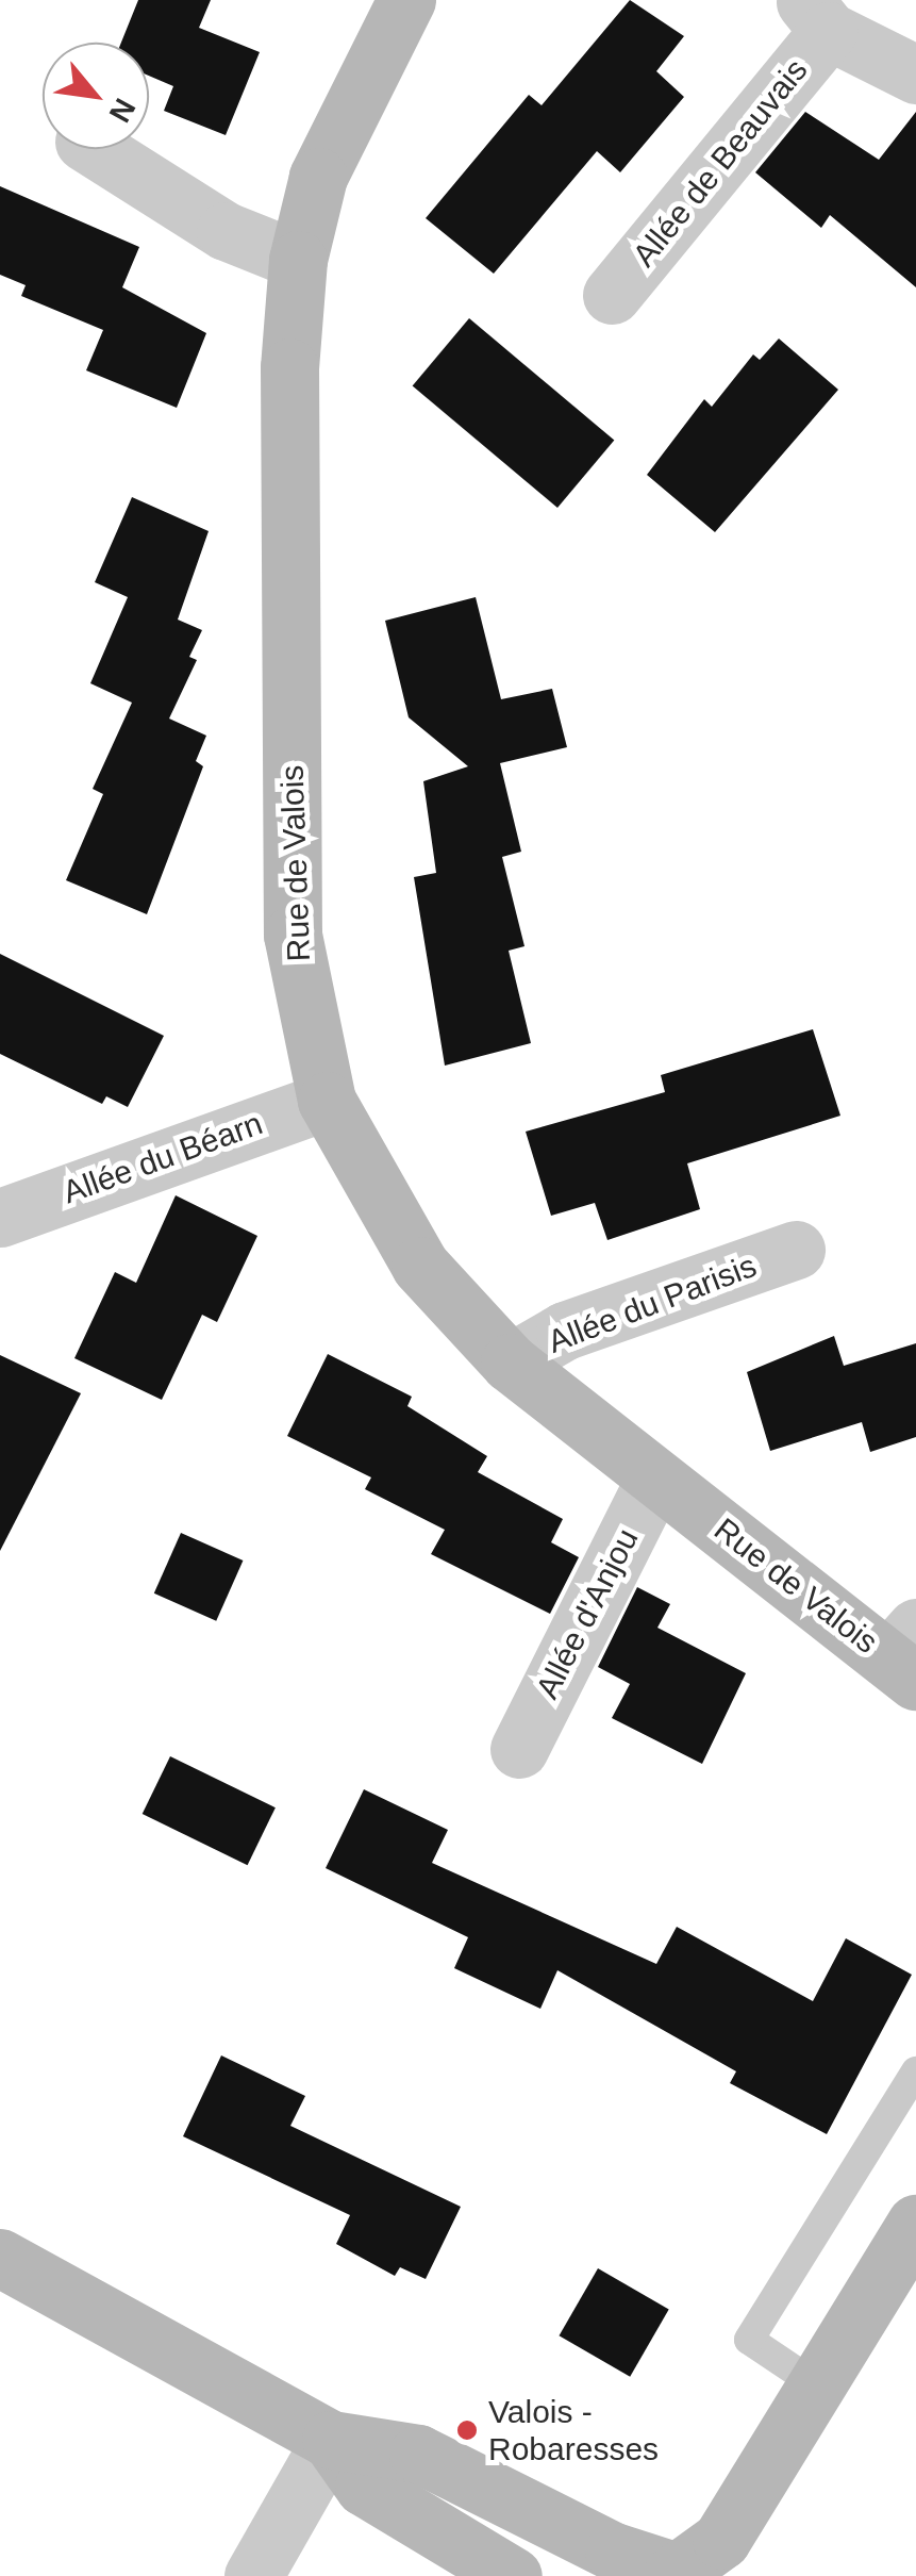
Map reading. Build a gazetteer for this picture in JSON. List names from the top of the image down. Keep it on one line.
{"streets":{"street":["Allée de Beauvais","Rue de Valois","Allée du Béarn","Allée du Parisis","Allée d'Anjou"]},"crossings":[["Rue de Valois","Allée du Béarn"],["Rue de Valois","Allée du Parisis"],["Rue de Valois","Allée d'Anjou"]],"places":["Valois - Robaresses"],"north":"bottom right"}
